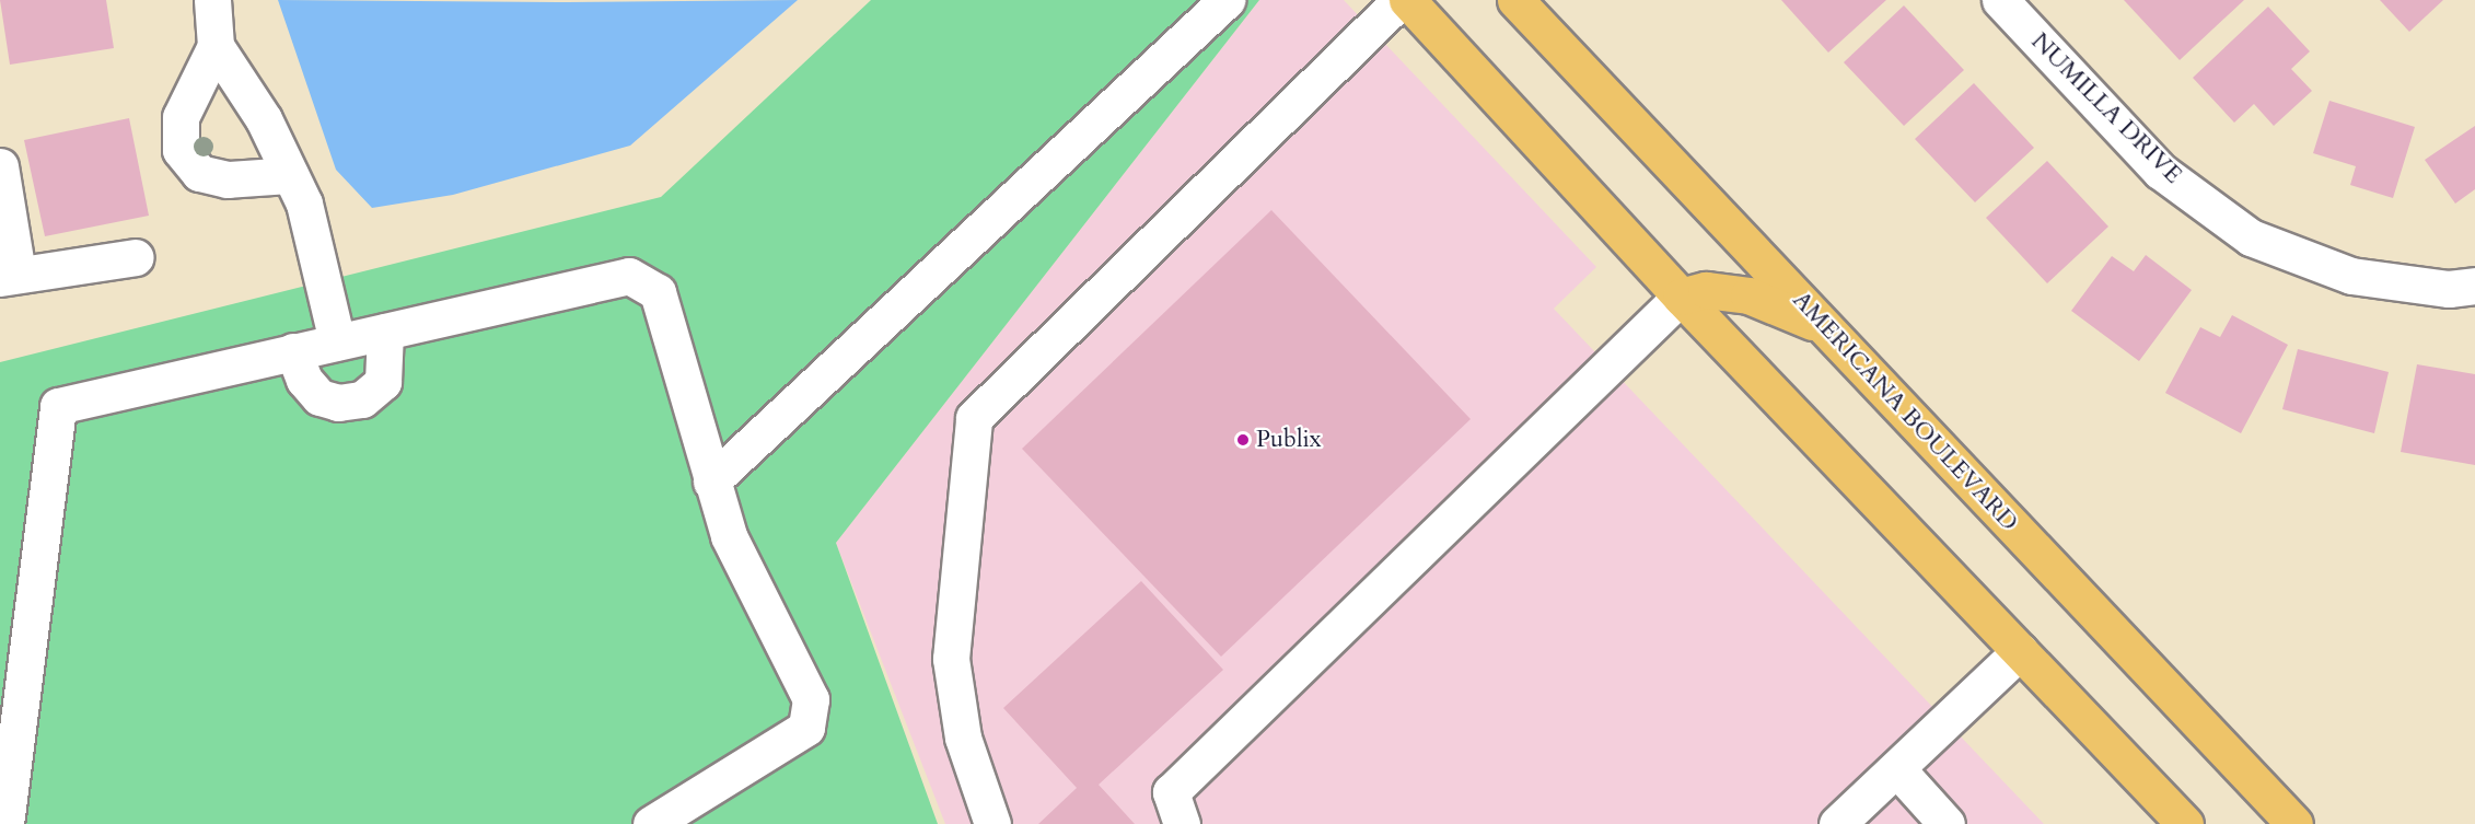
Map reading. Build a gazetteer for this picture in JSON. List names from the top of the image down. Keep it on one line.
{"streets":{"main road":["AMERICANA BOULEVARD"],"street":["NUMILLA DRIVE"]},"places":["Publix"]}
